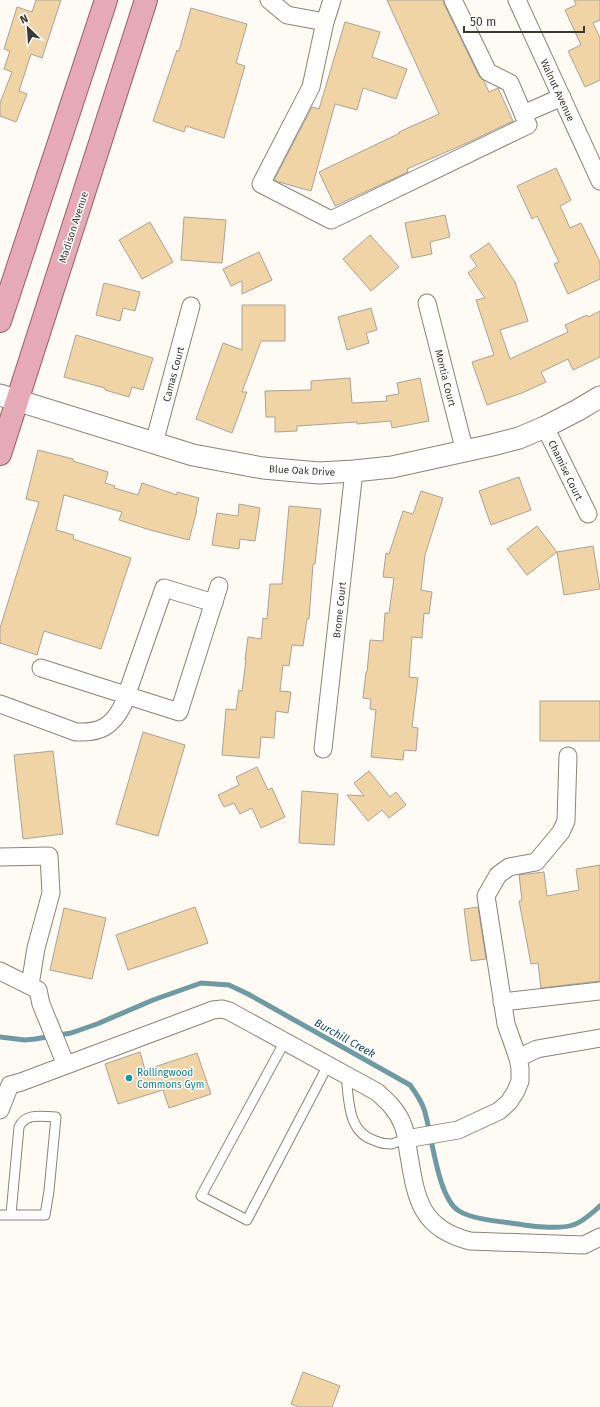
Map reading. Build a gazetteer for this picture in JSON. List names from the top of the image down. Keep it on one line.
{"streets":{"main road":["Madison Avenue"],"street":["Walnut Avenue","Camas Court","Montia Court","Blue Oak Drive","Chamise Court","Brome Court"]},"crossings":[["Madison Avenue","Blue Oak Drive"],["Camas Court","Blue Oak Drive"],["Montia Court","Blue Oak Drive"],["Blue Oak Drive","Chamise Court"],["Blue Oak Drive","Brome Court"]],"water":["Burchill Creek"],"places":["Rollingwood Commons Gym"],"scale_bar":"50 m","north":"top left"}
